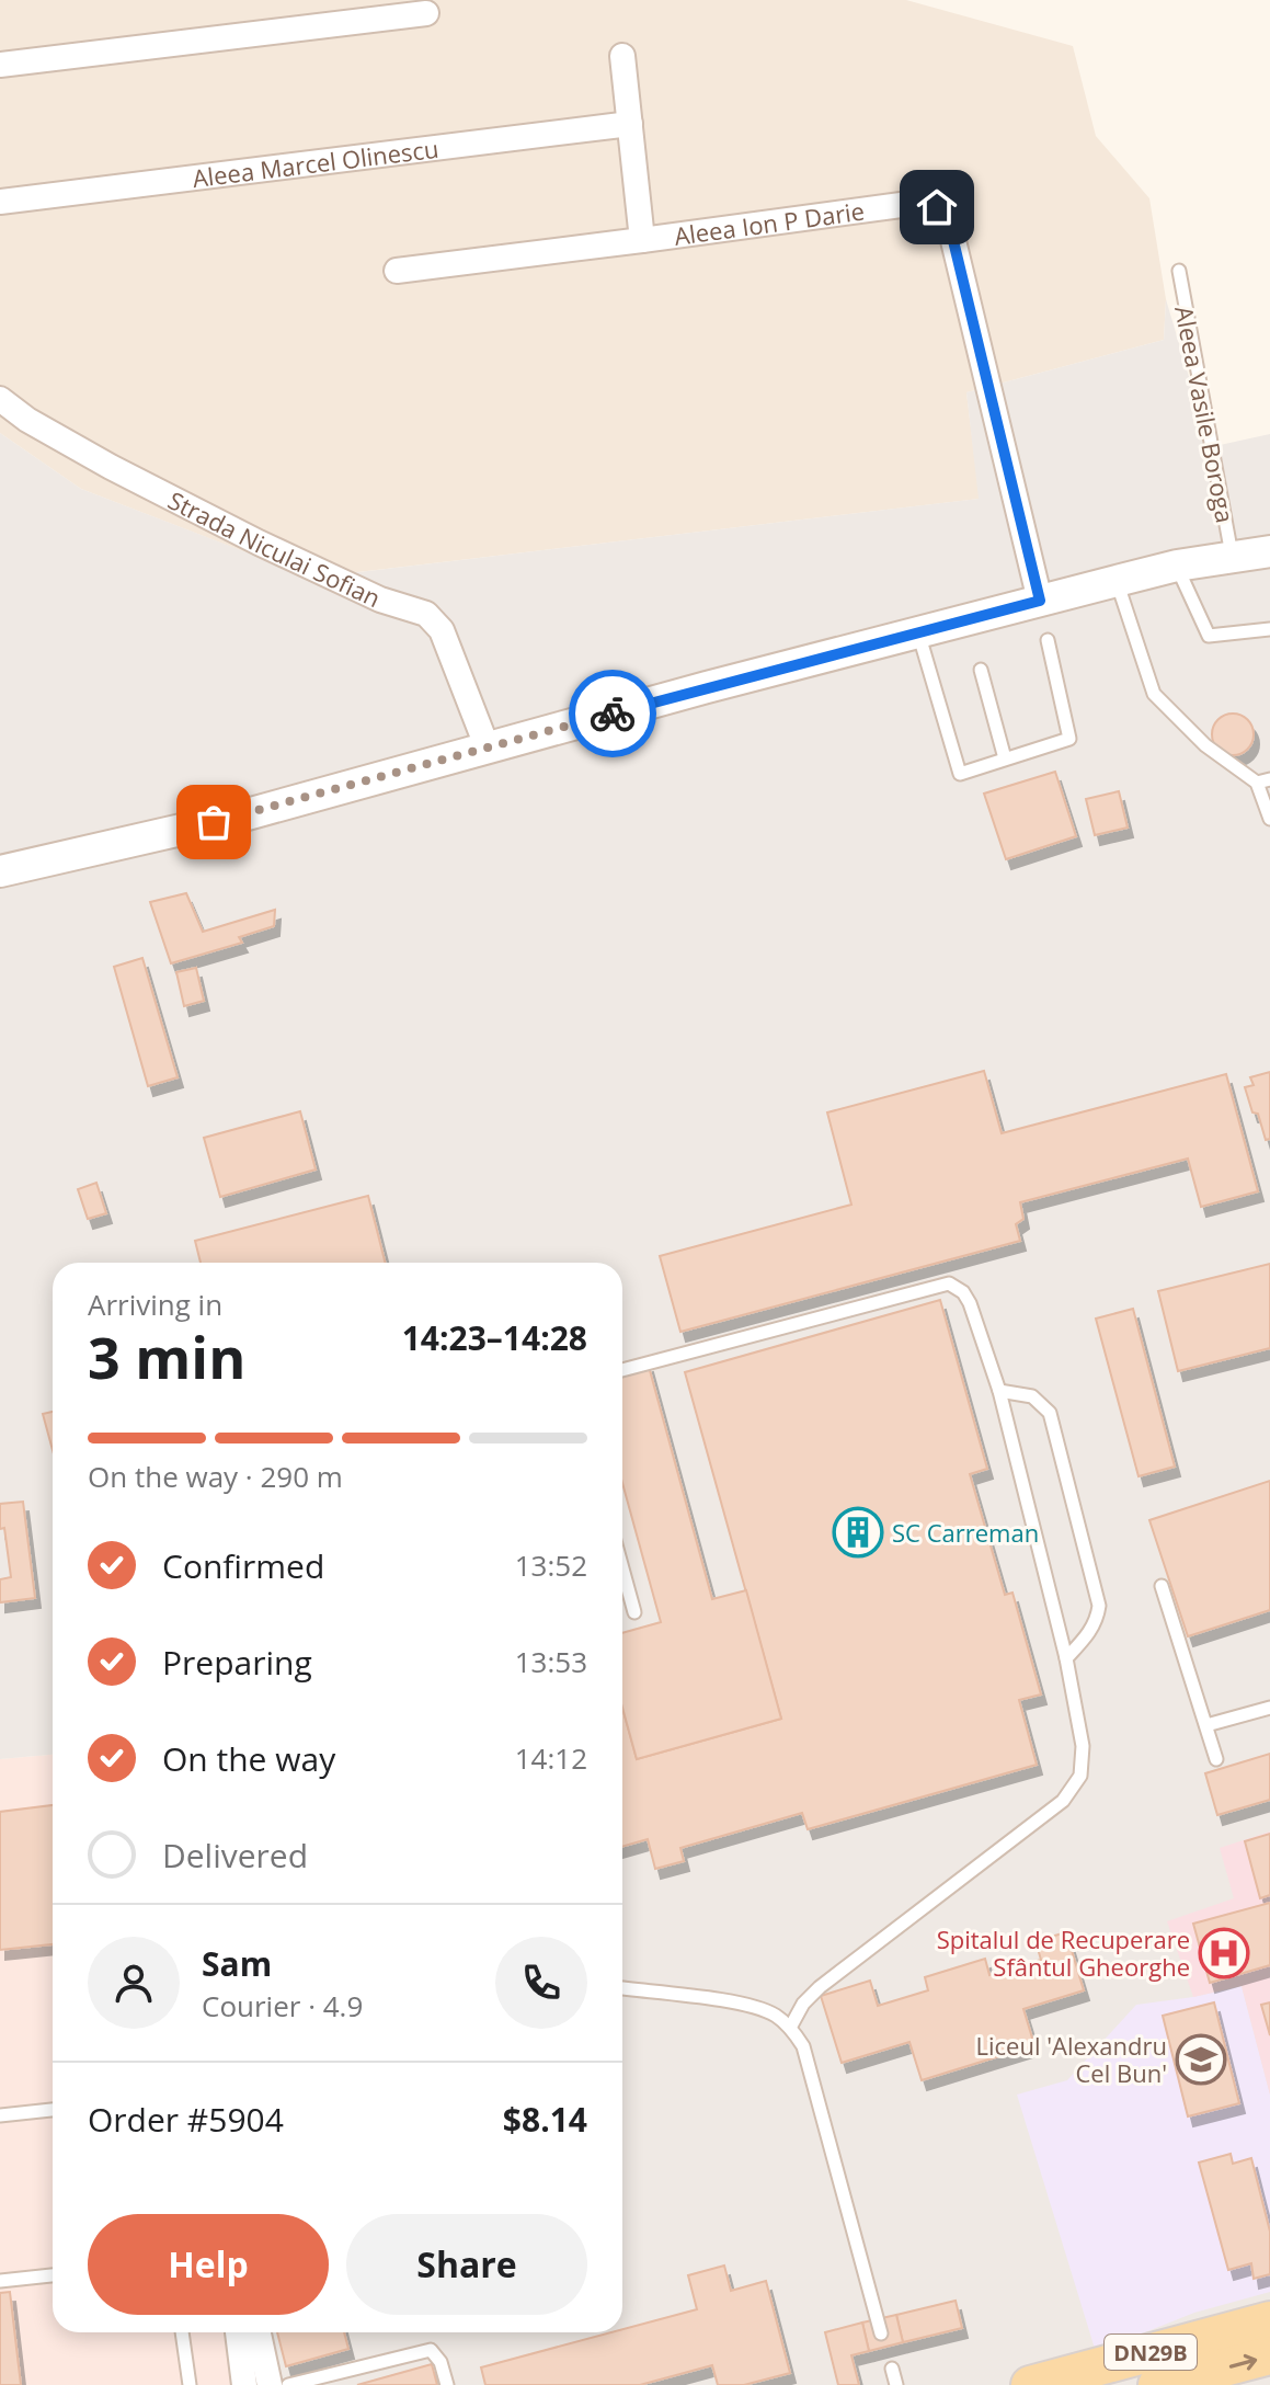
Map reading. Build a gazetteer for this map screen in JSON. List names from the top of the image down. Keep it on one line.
{"streets":{"main road":["DN29B"],"street":["Aleea Marcel Olinescu","Aleea Ion P Darie","Strada Niculai Sofian"],"lane":["Aleea Vasile Boroga"]},"crossings":[["Aleea Marcel Olinescu","Aleea Ion P Darie"]],"places":{"building":["SC Carreman"],"hospital":["Spitalul de Recuperare Sfântul Gheorghe"],"school or university":["Liceul 'Alexandru Cel Bun'"]},"page":{"heading":["3 min","Arriving in","14:23–14:28"],"panel":["Sam","Courier · 4.9","Order #5904","$8.14"],"bar":"On the way · 290 m","list":[["Confirmed","13:52"],["Preparing","13:53"],["On the way","14:12"],"Delivered"],"buttons":["Help","Share"]}}
